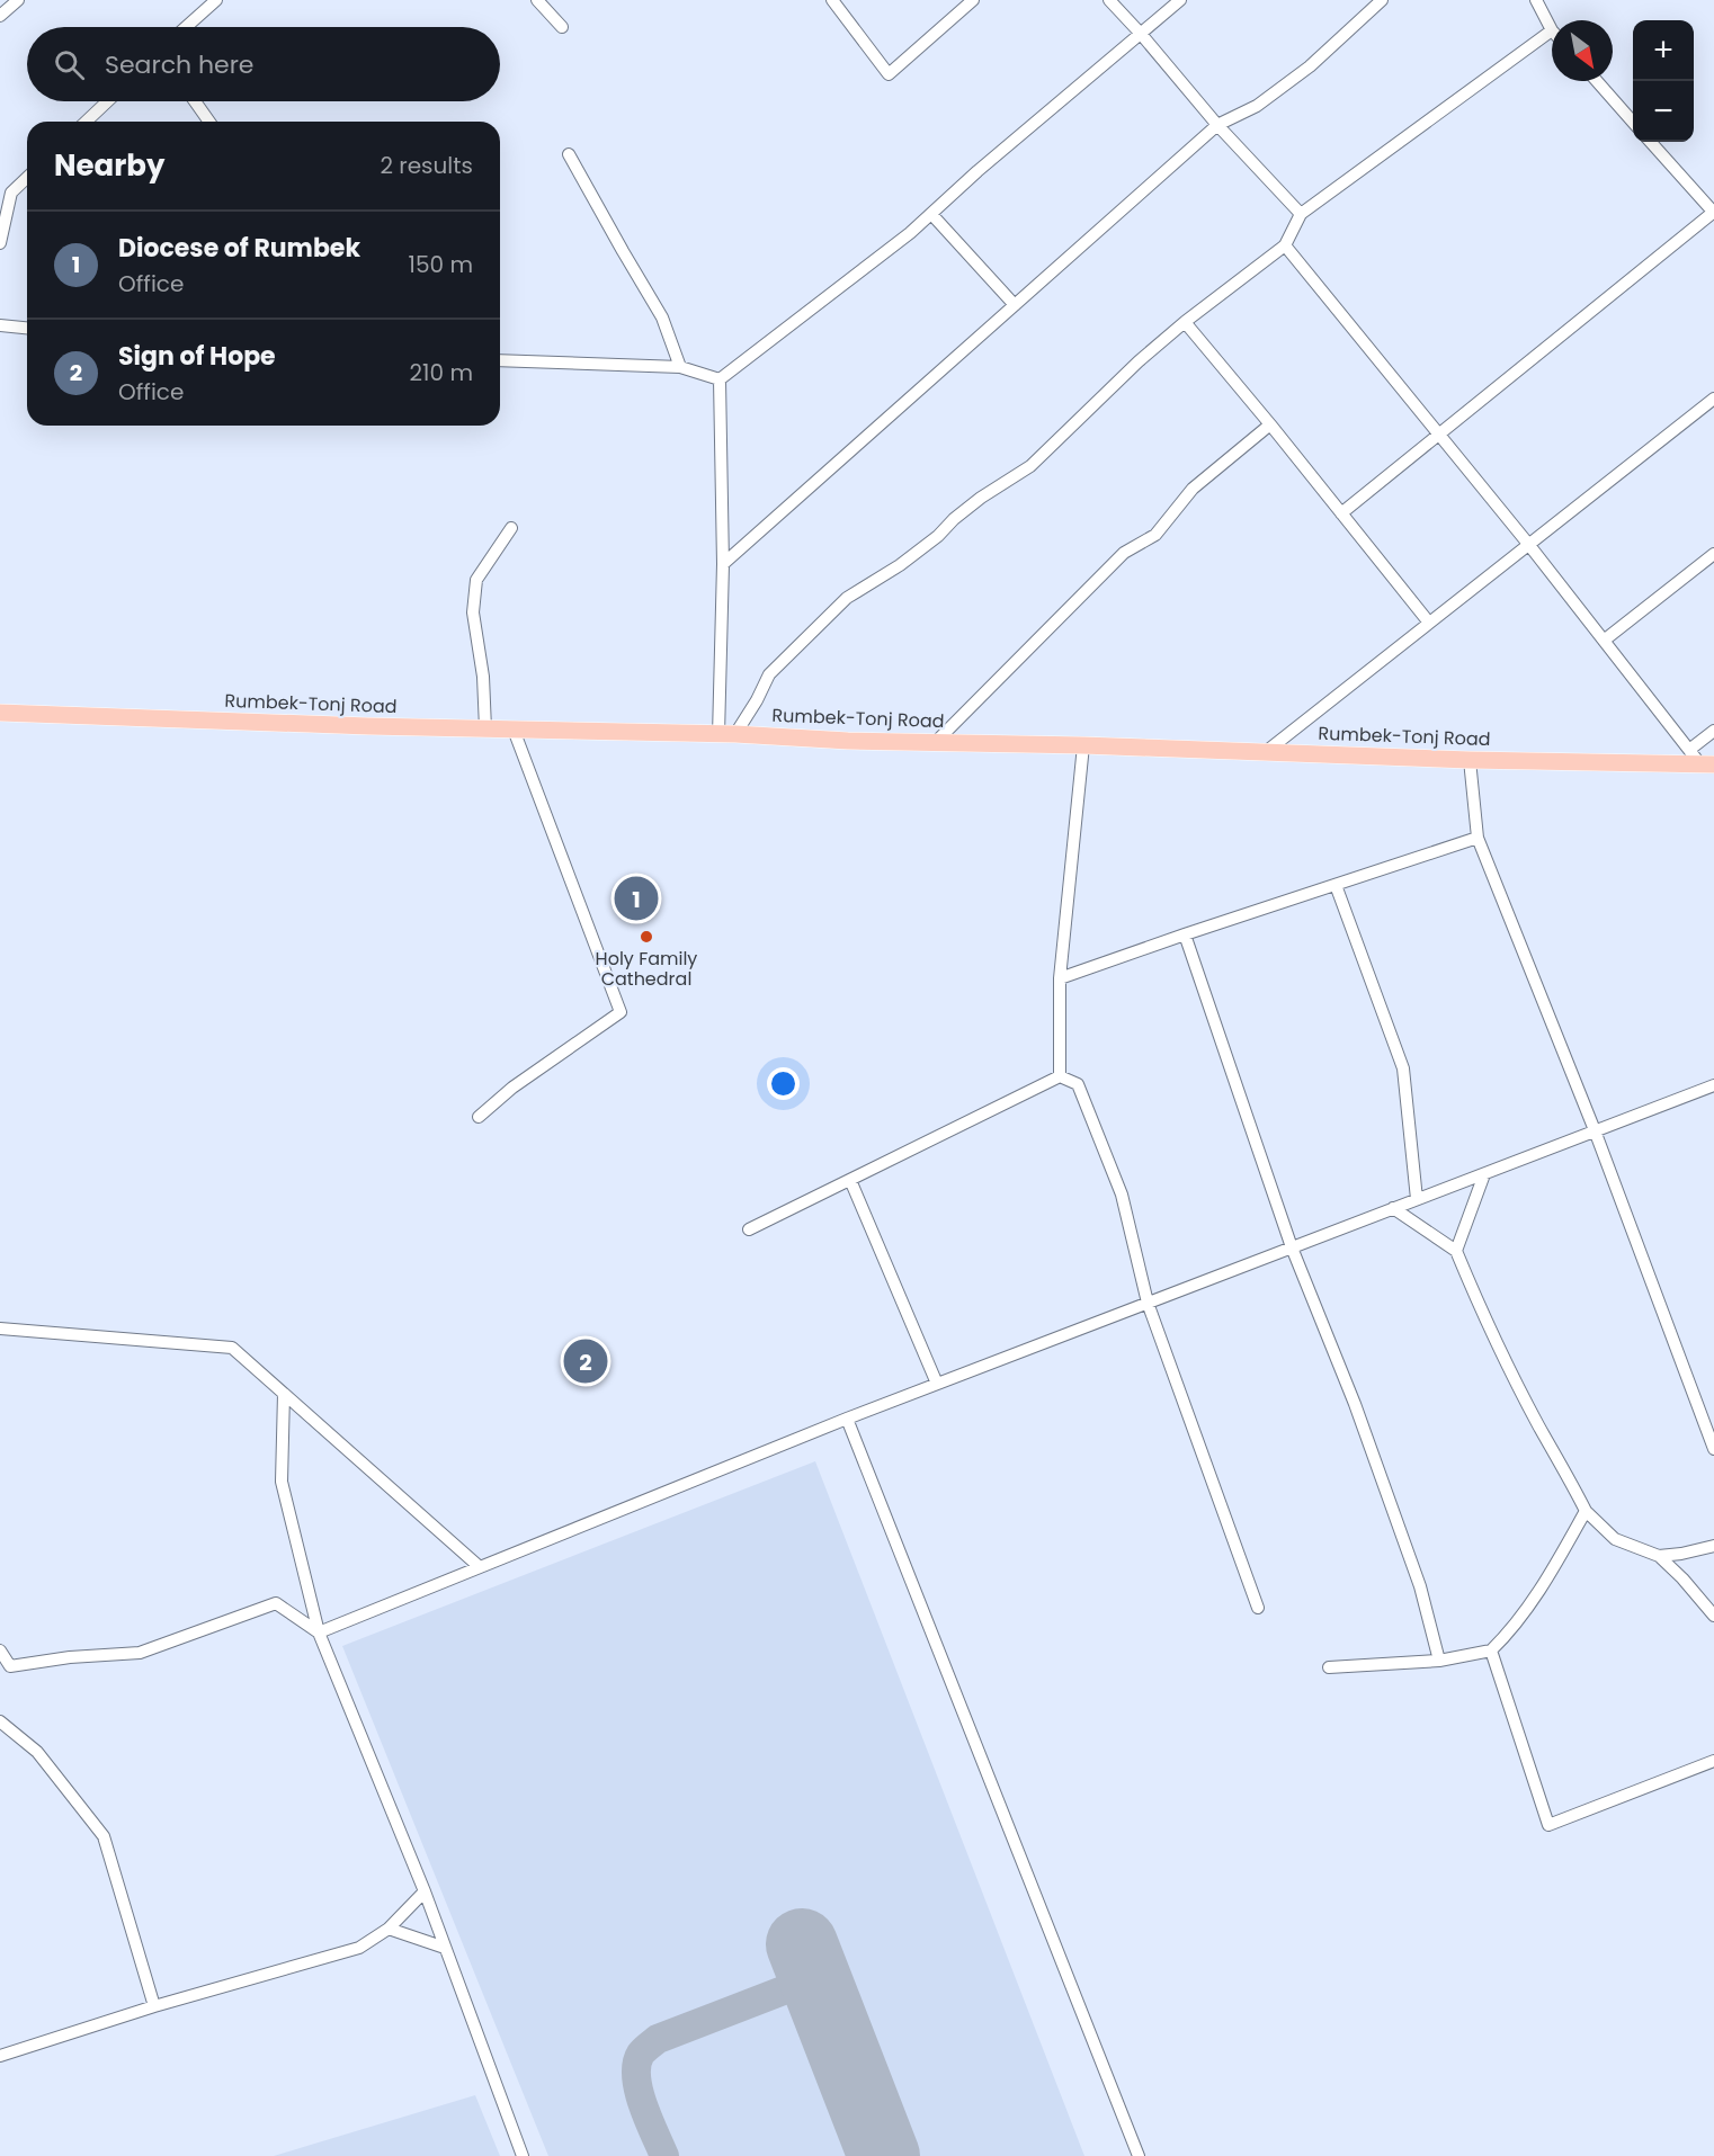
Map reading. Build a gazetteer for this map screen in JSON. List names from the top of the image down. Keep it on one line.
{"streets":{"main road":["Rumbek-Tonj Road"]},"places":["Holy Family Cathedral"],"north":"bottom right","page":{"map_buttons":["+","−"],"search":"Search here","heading":["Nearby","2 results"],"list":[{"mark":"1","name":"Diocese of Rumbek","note":"Office","value":"150 m"},{"mark":"2","name":"Sign of Hope","note":"Office","value":"210 m"}],"pins":["1","2"]}}
